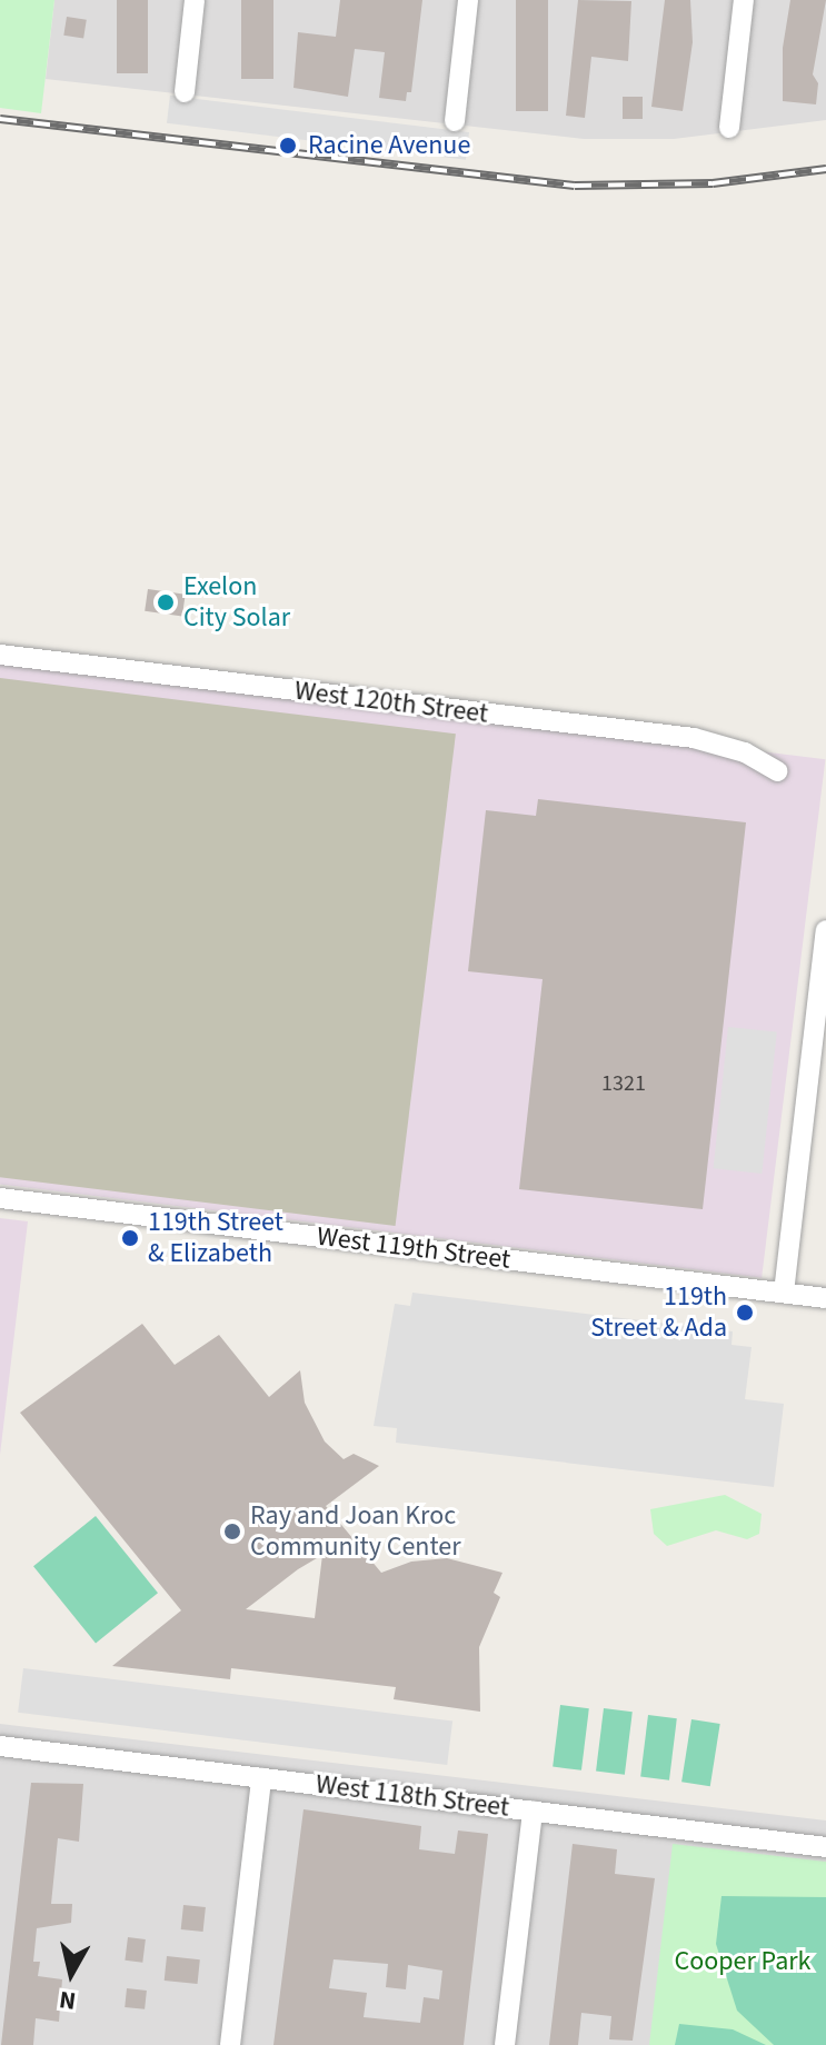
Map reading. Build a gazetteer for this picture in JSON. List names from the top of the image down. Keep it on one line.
{"streets":{"street":["West 120th Street","West 119th Street","West 118th Street"]},"parks":["Cooper Park"],"places":["Racine Avenue","Exelon City Solar","119th Street & Elizabeth","119th Street & Ada","Ray and Joan Kroc Community Center"],"house_numbers":["1321"],"north":"bottom"}
